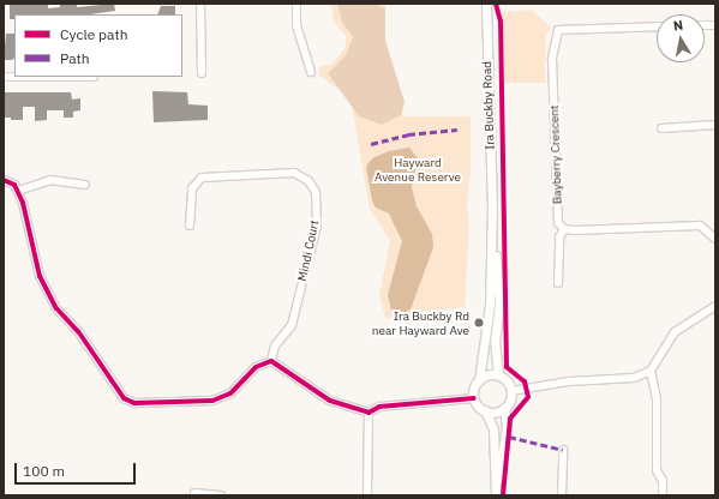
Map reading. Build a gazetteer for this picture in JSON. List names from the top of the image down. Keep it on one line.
{"streets":{"street":["Ira Buckby Road","Bayberry Crescent","Mindi Court"]},"parks":["Hayward Avenue Reserve"],"places":["Ira Buckby Rd near Hayward Ave"],"legend":["Cycle path","Path"],"scale_bar":"100 m","north":"top"}
